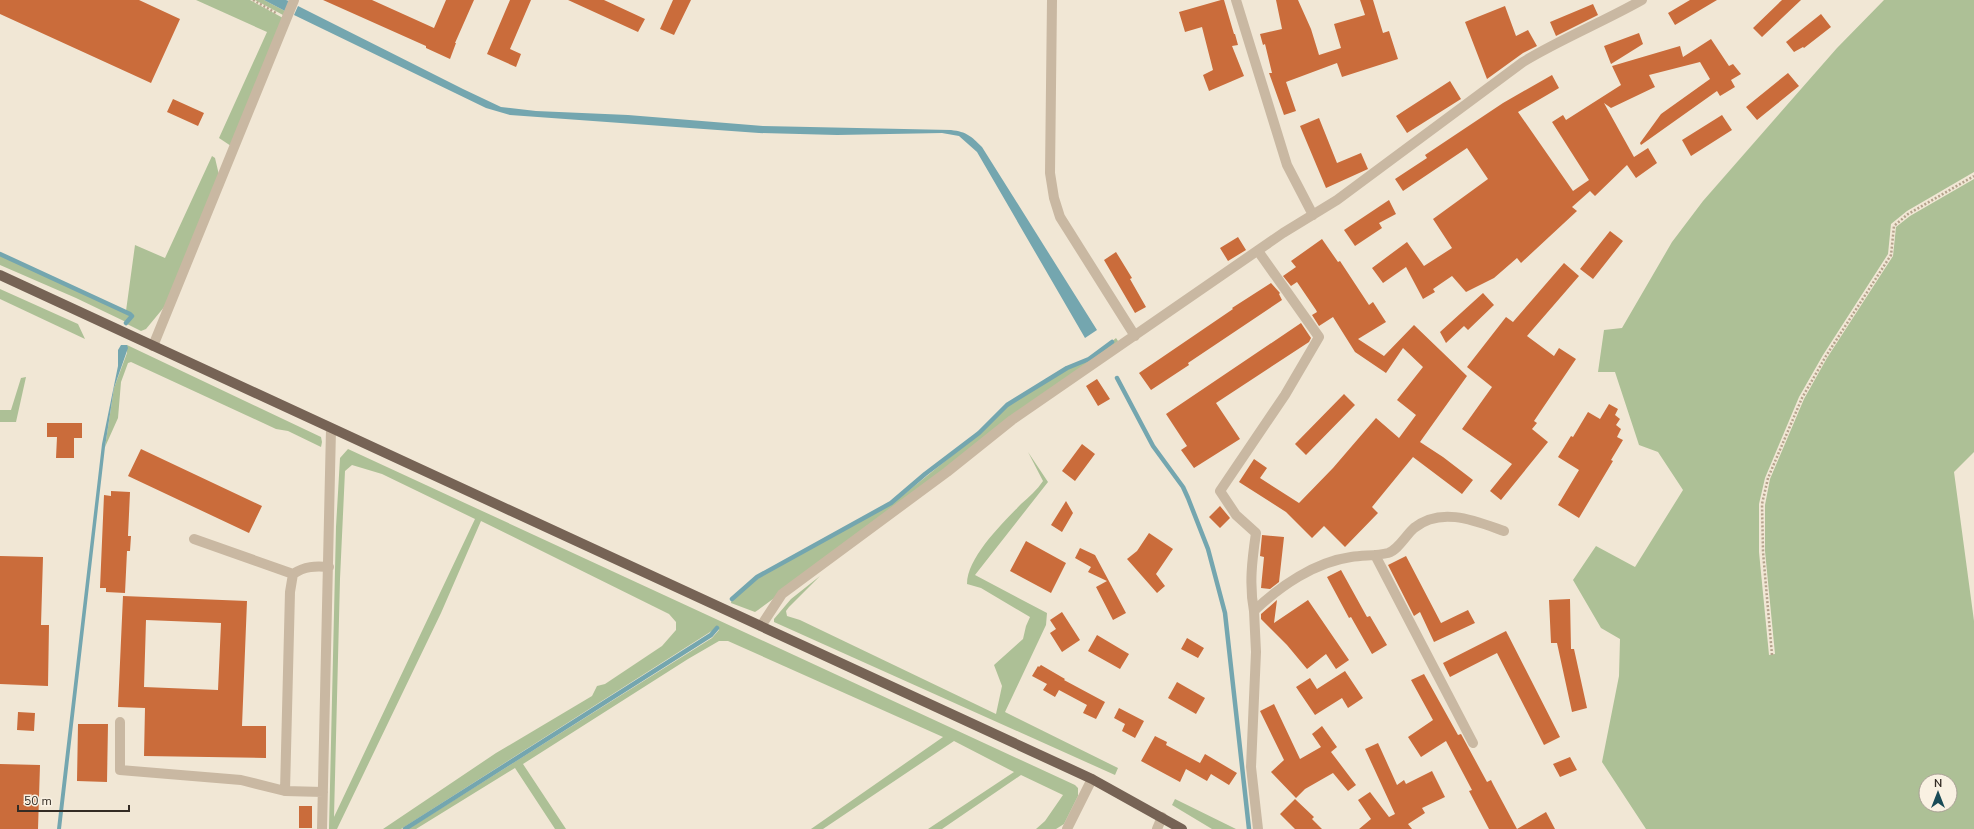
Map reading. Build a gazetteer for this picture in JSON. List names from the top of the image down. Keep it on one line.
{"scale_bar":"50 m","north":"top"}
